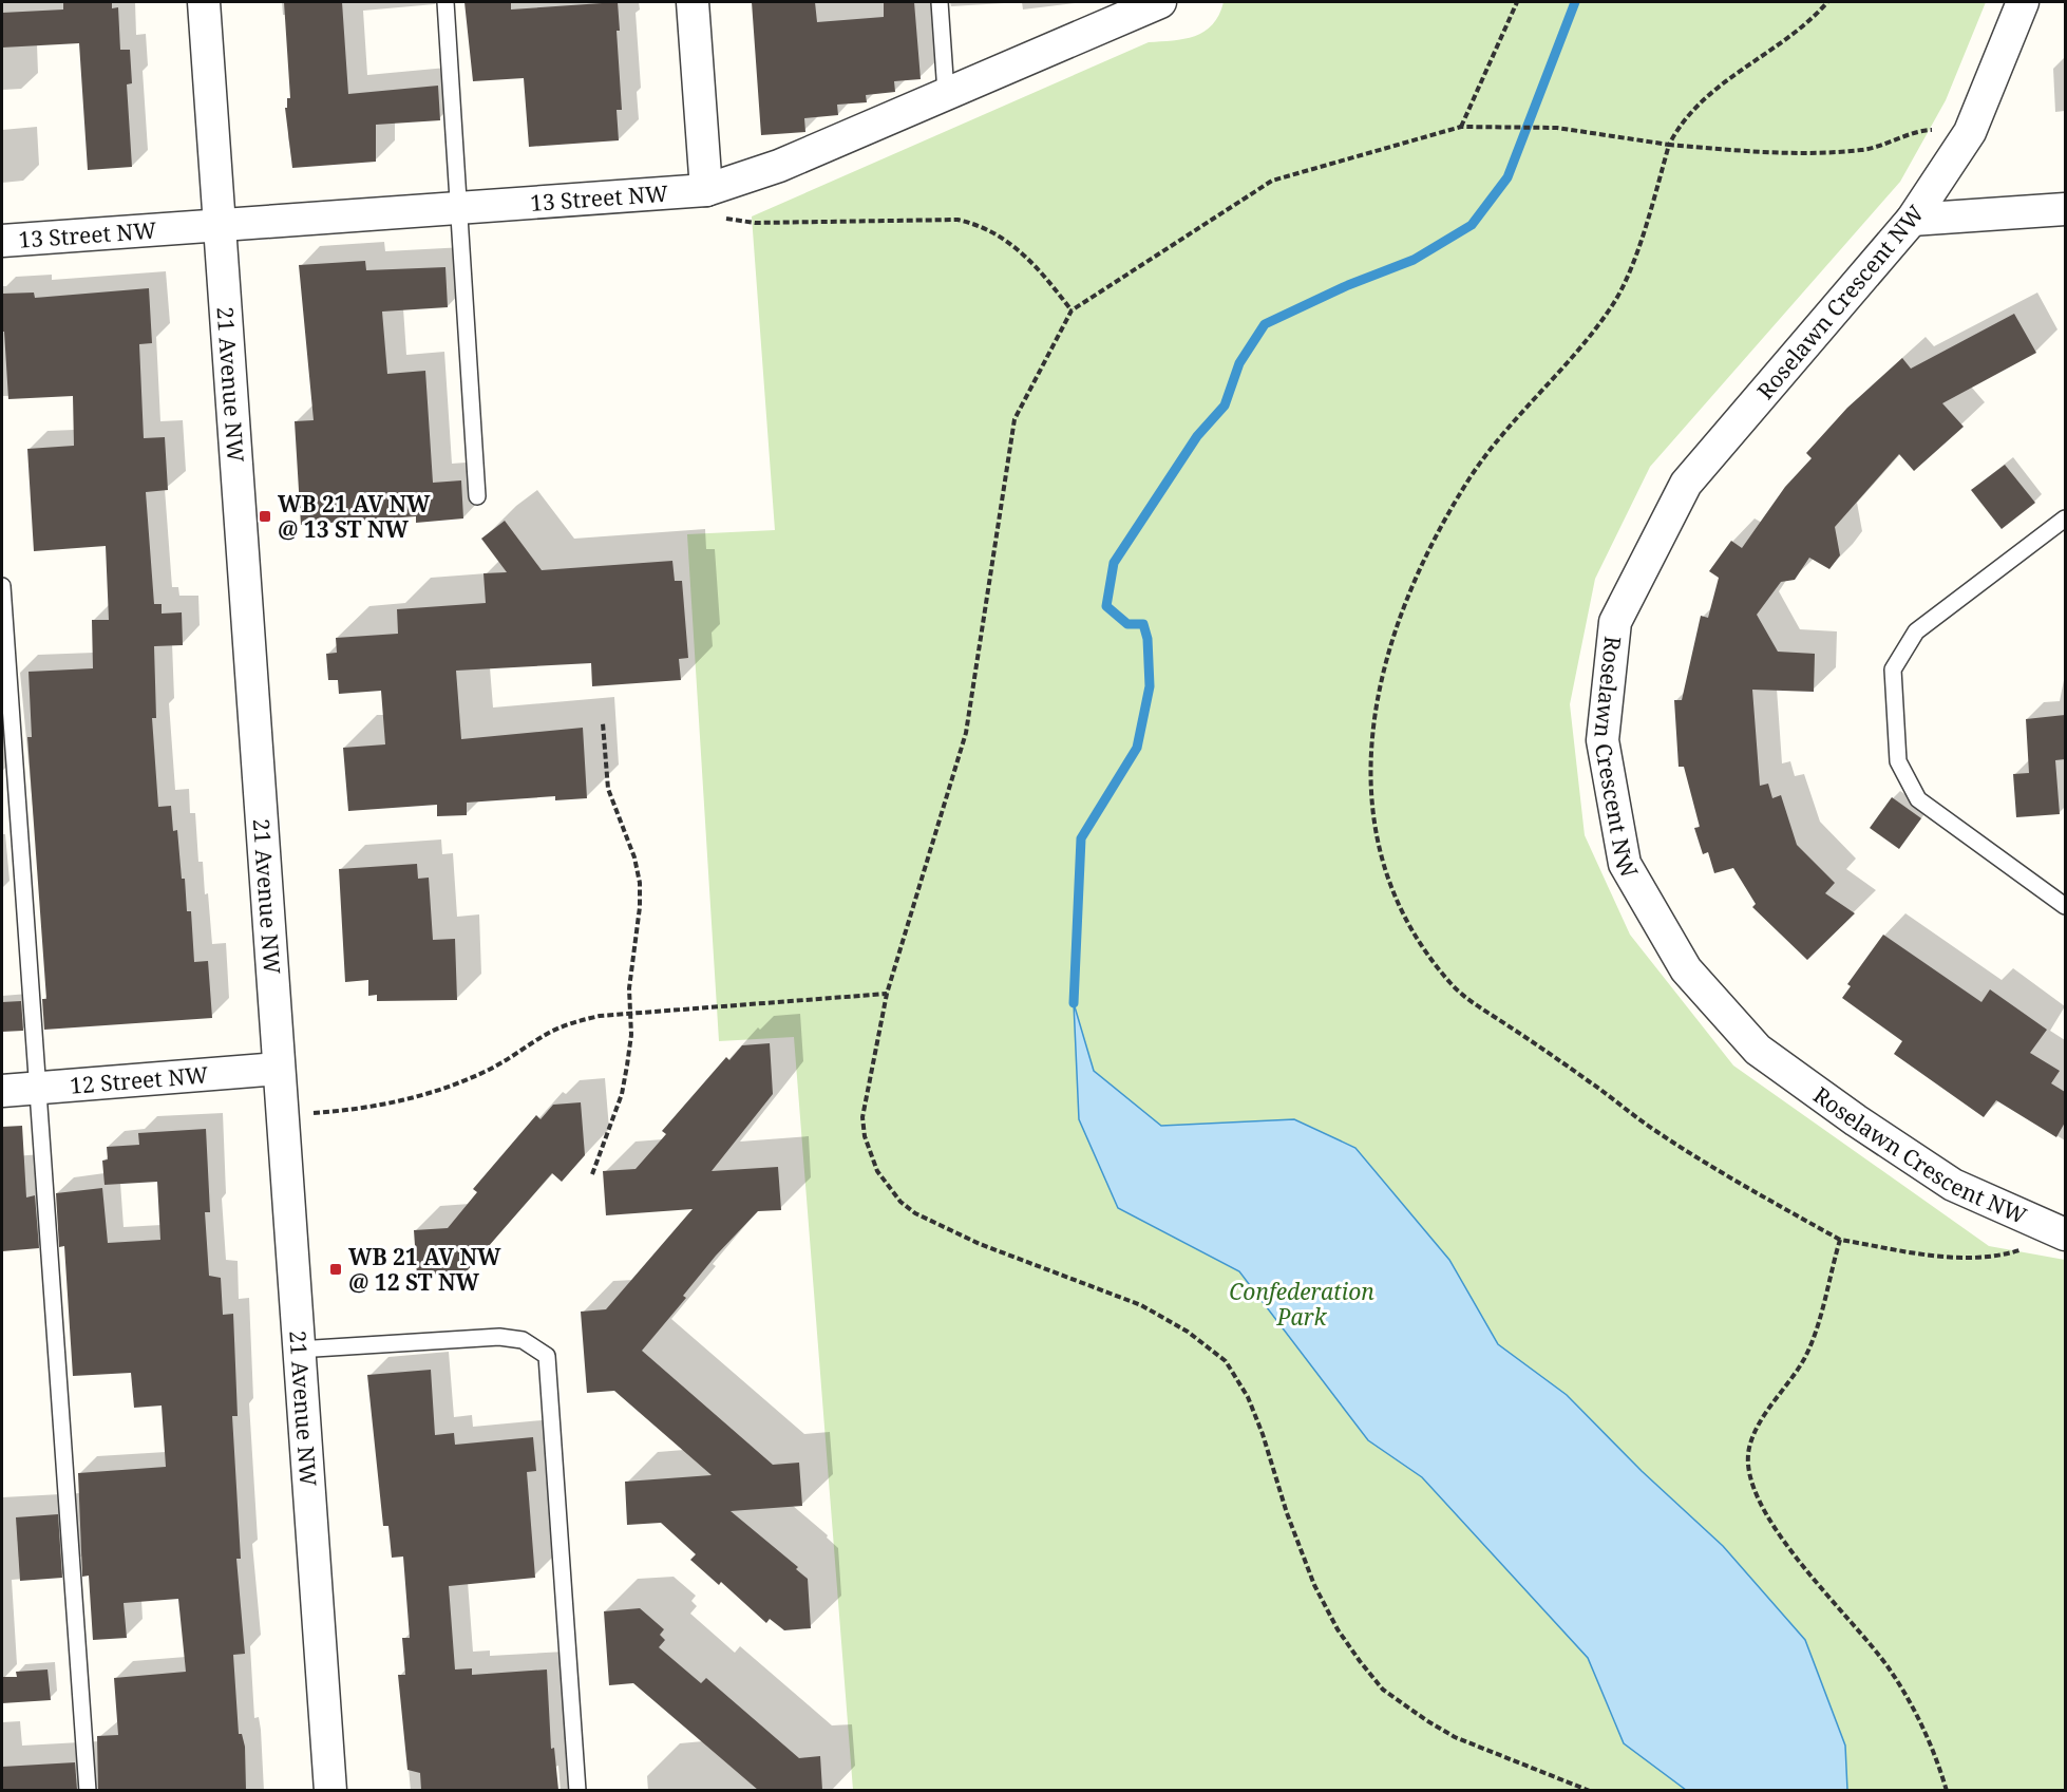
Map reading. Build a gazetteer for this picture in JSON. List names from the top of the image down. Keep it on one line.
{"streets":{"street":["13 Street NW","Roselawn Crescent NW","21 Avenue NW","12 Street NW"]},"crossings":[["13 Street NW","21 Avenue NW"],["21 Avenue NW","12 Street NW"]],"parks":["Confederation Park"],"places":{"transit":["WB 21 AV NW @ 13 ST NW","WB 21 AV NW @ 12 ST NW"]}}
